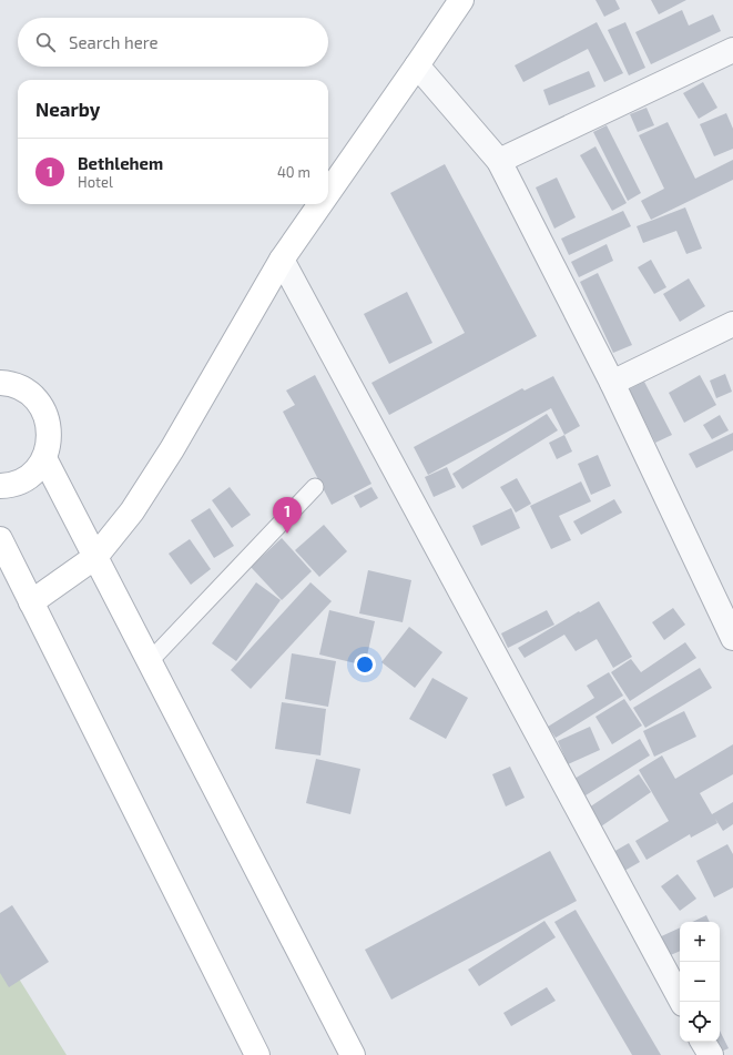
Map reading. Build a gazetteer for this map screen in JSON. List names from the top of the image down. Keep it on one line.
{"page":{"search":"Search here","heading":"Nearby","list":[{"mark":"1","name":"Bethlehem","note":"Hotel","value":"40 m"}],"pins":"1","map_buttons":["+","−"]}}
